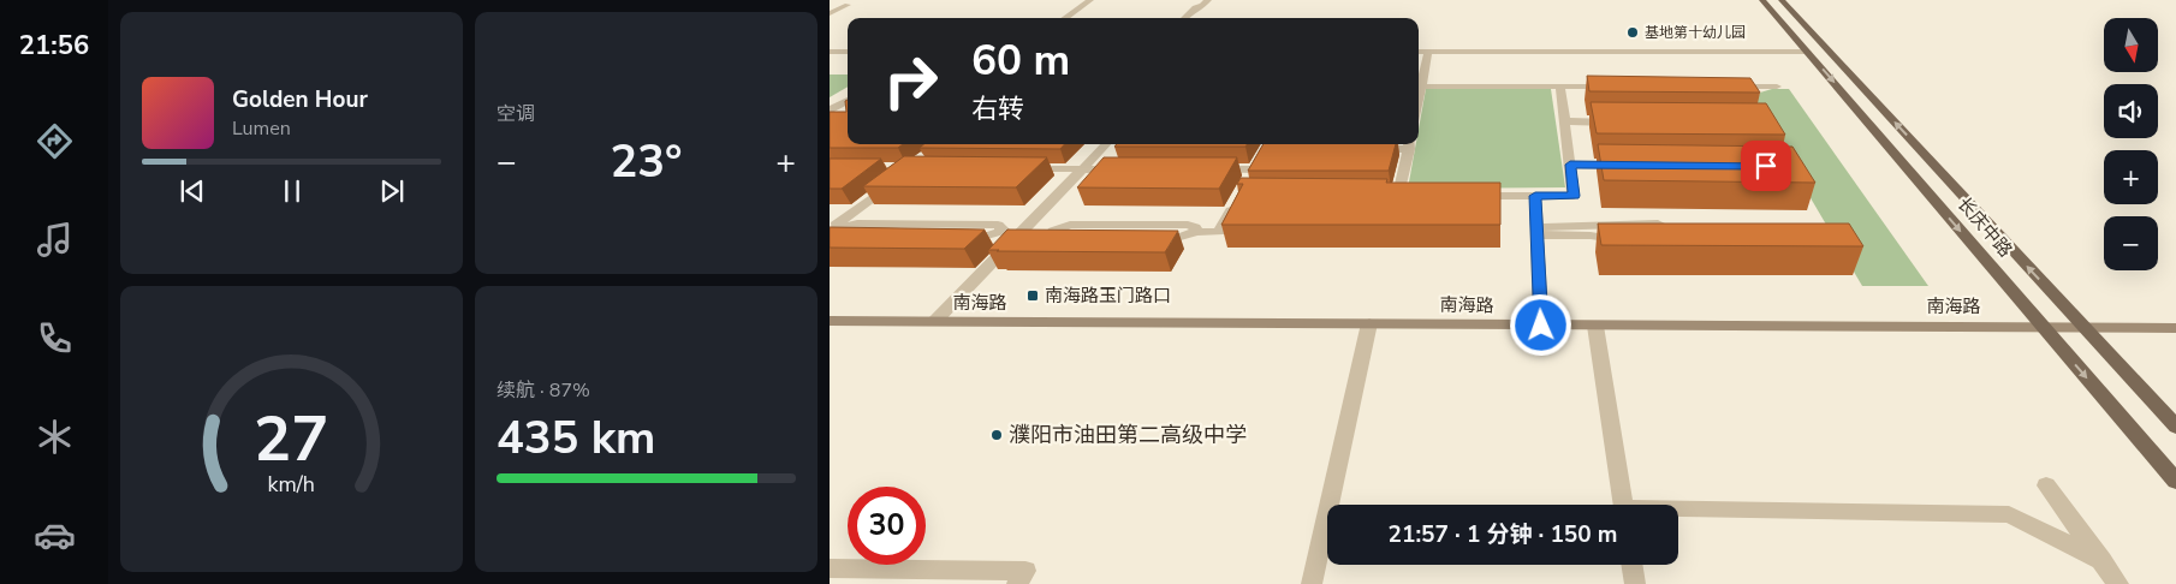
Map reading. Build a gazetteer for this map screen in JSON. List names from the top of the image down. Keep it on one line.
{"streets":{"main road":["长庆中路"],"street":["南海路"]},"crossings":[["长庆中路","南海路"]],"places":{"other":["基地第十幼儿园","濮阳市油田第二高级中学"],"transit":["南海路玉门路口"]},"north":"bottom","page":{"tabs":"21:56","tile":["空调",["续航 · 87%","435 km"]],"map_buttons":["+","−"],"turn":["60 m","右转"],"song":["Golden Hour","Lumen"],"heat":["−","23°","+"],"limit":"30","trip":"21:57 · 1 分钟 · 150 m","gauge":["27","km/h"]}}
